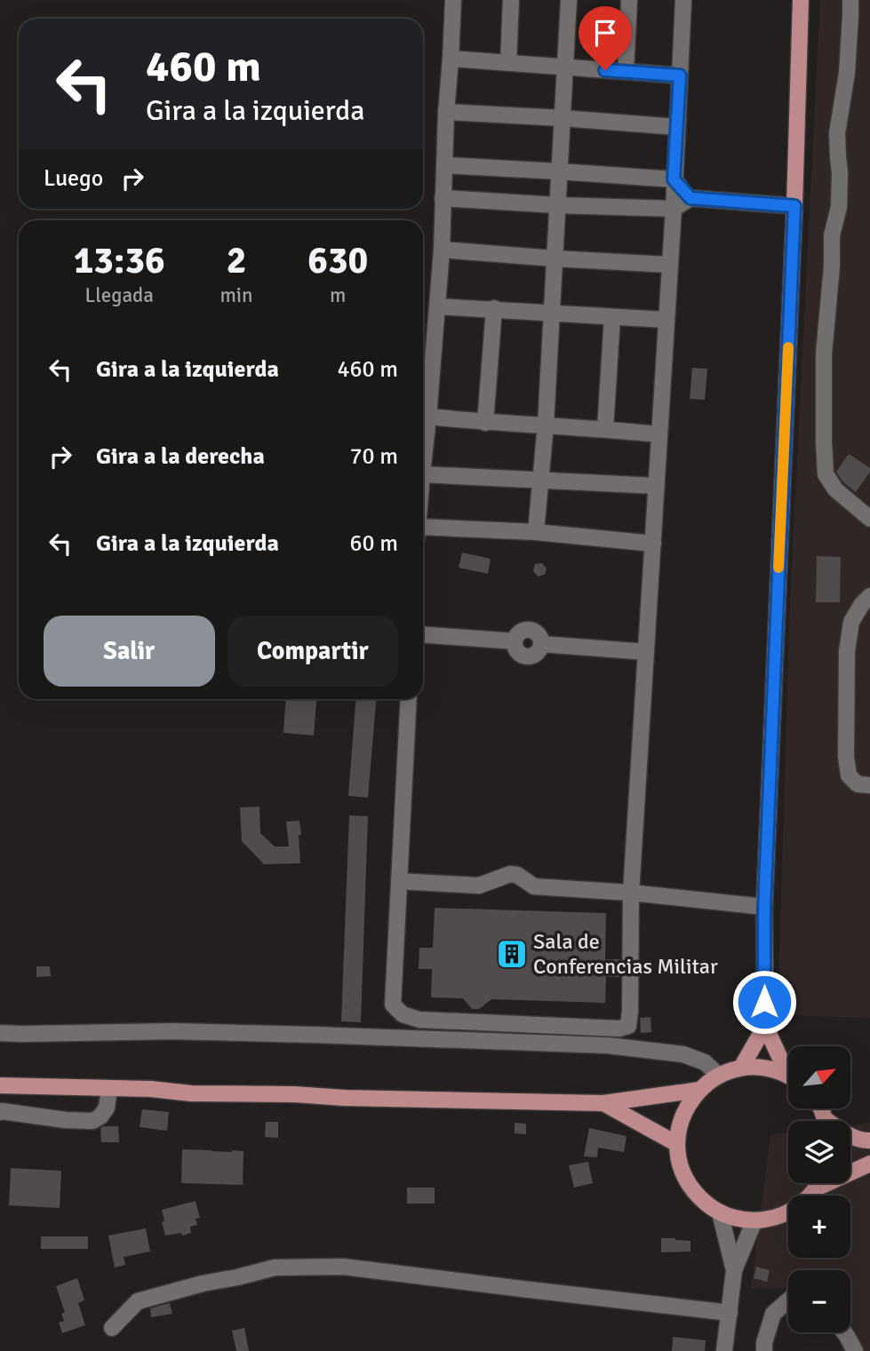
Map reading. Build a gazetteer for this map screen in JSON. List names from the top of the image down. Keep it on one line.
{"places":{"building":["Sala de Conferencias Militar"]},"north":"top right","page":{"turn":["460 m","Gira a la izquierda"],"then":"Luego","eta":["13:36","Llegada","2","min","630","m"],"list":[{"name":"Gira a la izquierda","value":"460 m"},{"name":"Gira a la derecha","value":"70 m"},{"name":"Gira a la izquierda","value":"60 m"}],"buttons":["Salir","Compartir"],"map_buttons":["+","−"]}}
